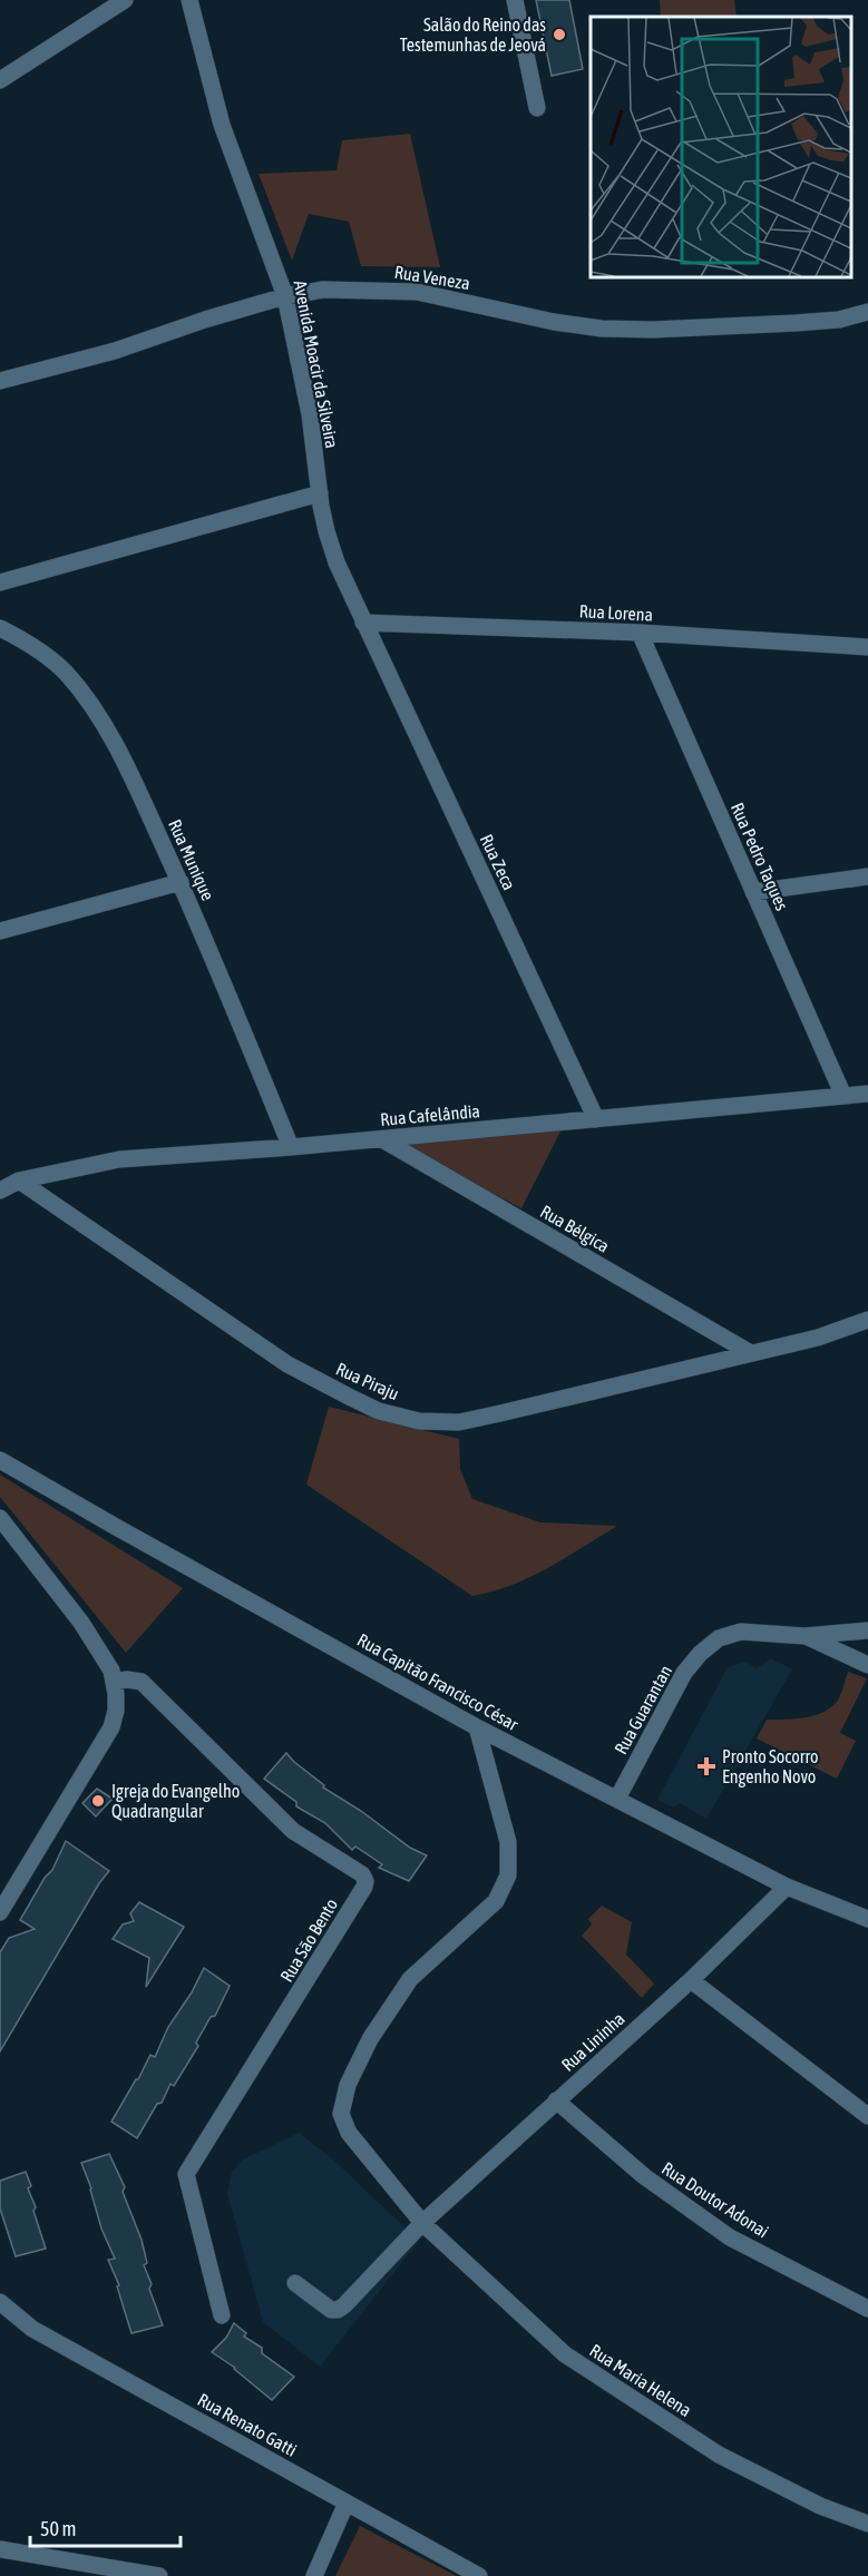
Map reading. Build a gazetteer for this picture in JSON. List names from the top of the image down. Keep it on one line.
{"streets":{"street":["Rua Veneza","Avenida Moacir da Silveira","Rua Lorena","Rua Pedro Taques","Rua Munique","Rua Zeca","Rua Cafelândia","Rua Bélgica","Rua Piraju","Rua Capitão Francisco César","Rua Guarantan","Rua São Bento","Rua Lininha","Rua Doutor Adonai","Rua Maria Helena","Rua Renato Gatti"]},"crossings":[["Rua Veneza","Avenida Moacir da Silveira"],["Avenida Moacir da Silveira","Rua Lorena"],["Avenida Moacir da Silveira","Rua Zeca"],["Rua Lorena","Rua Pedro Taques"],["Rua Lorena","Rua Zeca"],["Rua Pedro Taques","Rua Cafelândia"],["Rua Munique","Rua Cafelândia"],["Rua Zeca","Rua Cafelândia"],["Rua Cafelândia","Rua Bélgica"],["Rua Cafelândia","Rua Piraju"],["Rua Bélgica","Rua Piraju"],["Rua Capitão Francisco César","Rua Guarantan"],["Rua Capitão Francisco César","Rua Lininha"],["Rua Capitão Francisco César","Rua Maria Helena"],["Rua Lininha","Rua Doutor Adonai"],["Rua Lininha","Rua Maria Helena"]],"places":{"other":["Salão do Reino das Testemunhas de Jeová","Igreja do Evangelho Quadrangular"],"health":["Pronto Socorro Engenho Novo"]},"scale_bar":"50 m"}
